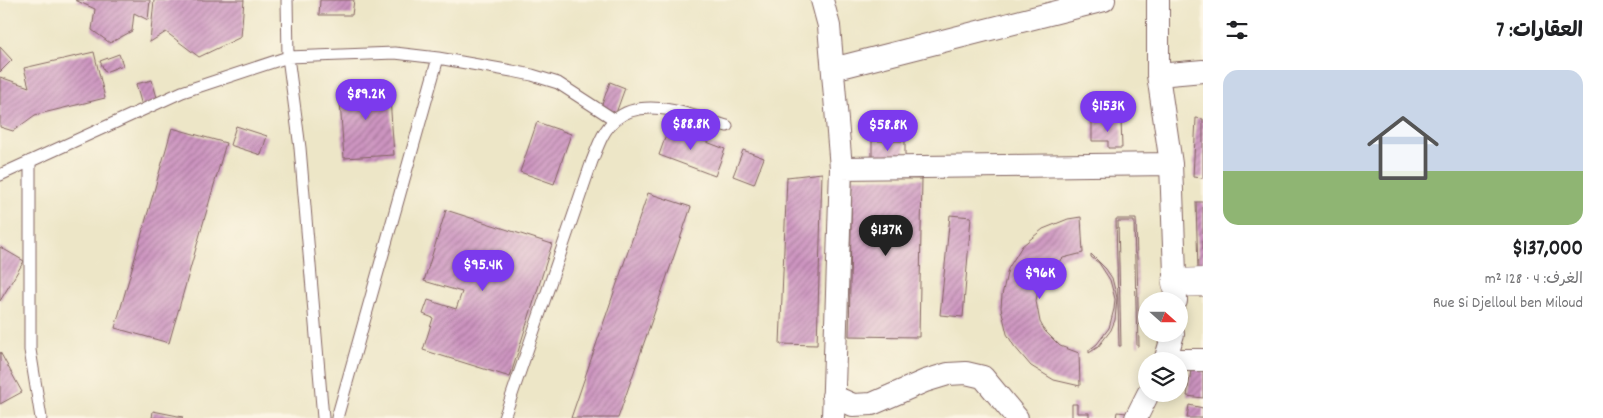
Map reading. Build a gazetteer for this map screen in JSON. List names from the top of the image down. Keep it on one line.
{"north":"right","page":{"heading":"العقارات: 7","list":[{"name":"$137,000","note":"الغرف: 4 · 128 m² · Rue Si Djelloul ben Miloud"}],"price":["$89.2K","$153K","$88.8K","$58.8K","$137K","$95.4K","$96K"]}}
